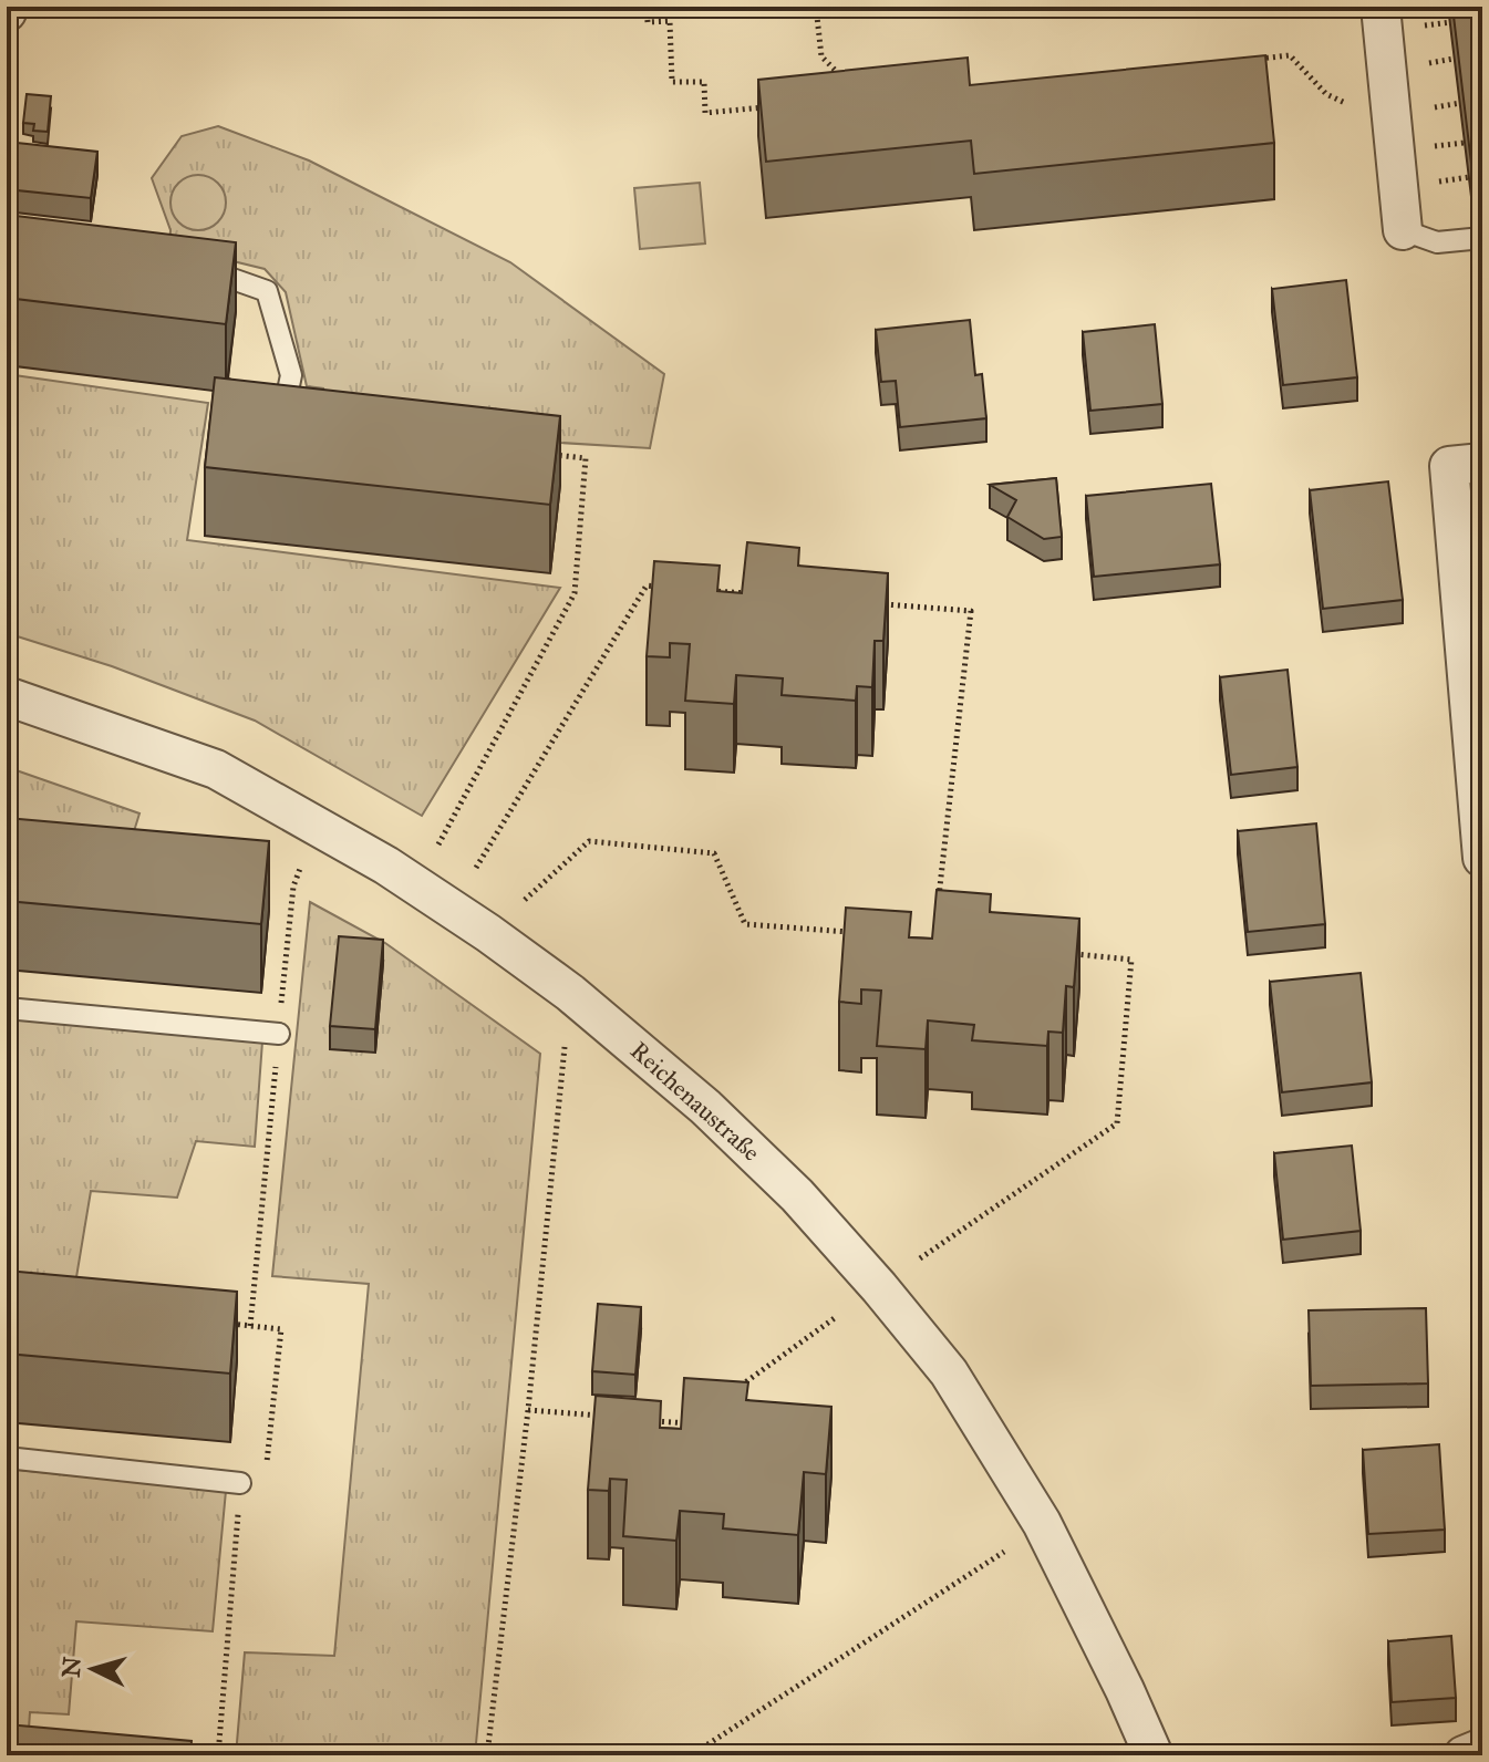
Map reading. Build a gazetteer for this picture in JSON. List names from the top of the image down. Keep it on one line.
{"streets":{"street":["Reichenaustraße"]},"north":"left"}
